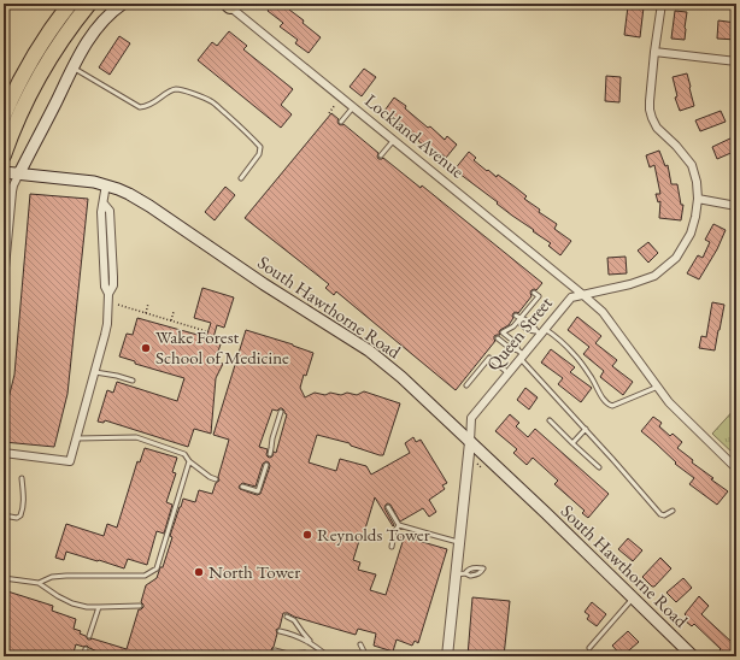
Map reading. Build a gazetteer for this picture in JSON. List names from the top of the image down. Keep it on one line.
{"streets":{"main road":["South Hawthorne Road"],"street":["Lockland Avenue","Queen Street"]},"crossings":[["Lockland Avenue","Queen Street"],["South Hawthorne Road","Queen Street"]],"places":["Wake Forest School of Medicine","Reynolds Tower","North Tower"]}
